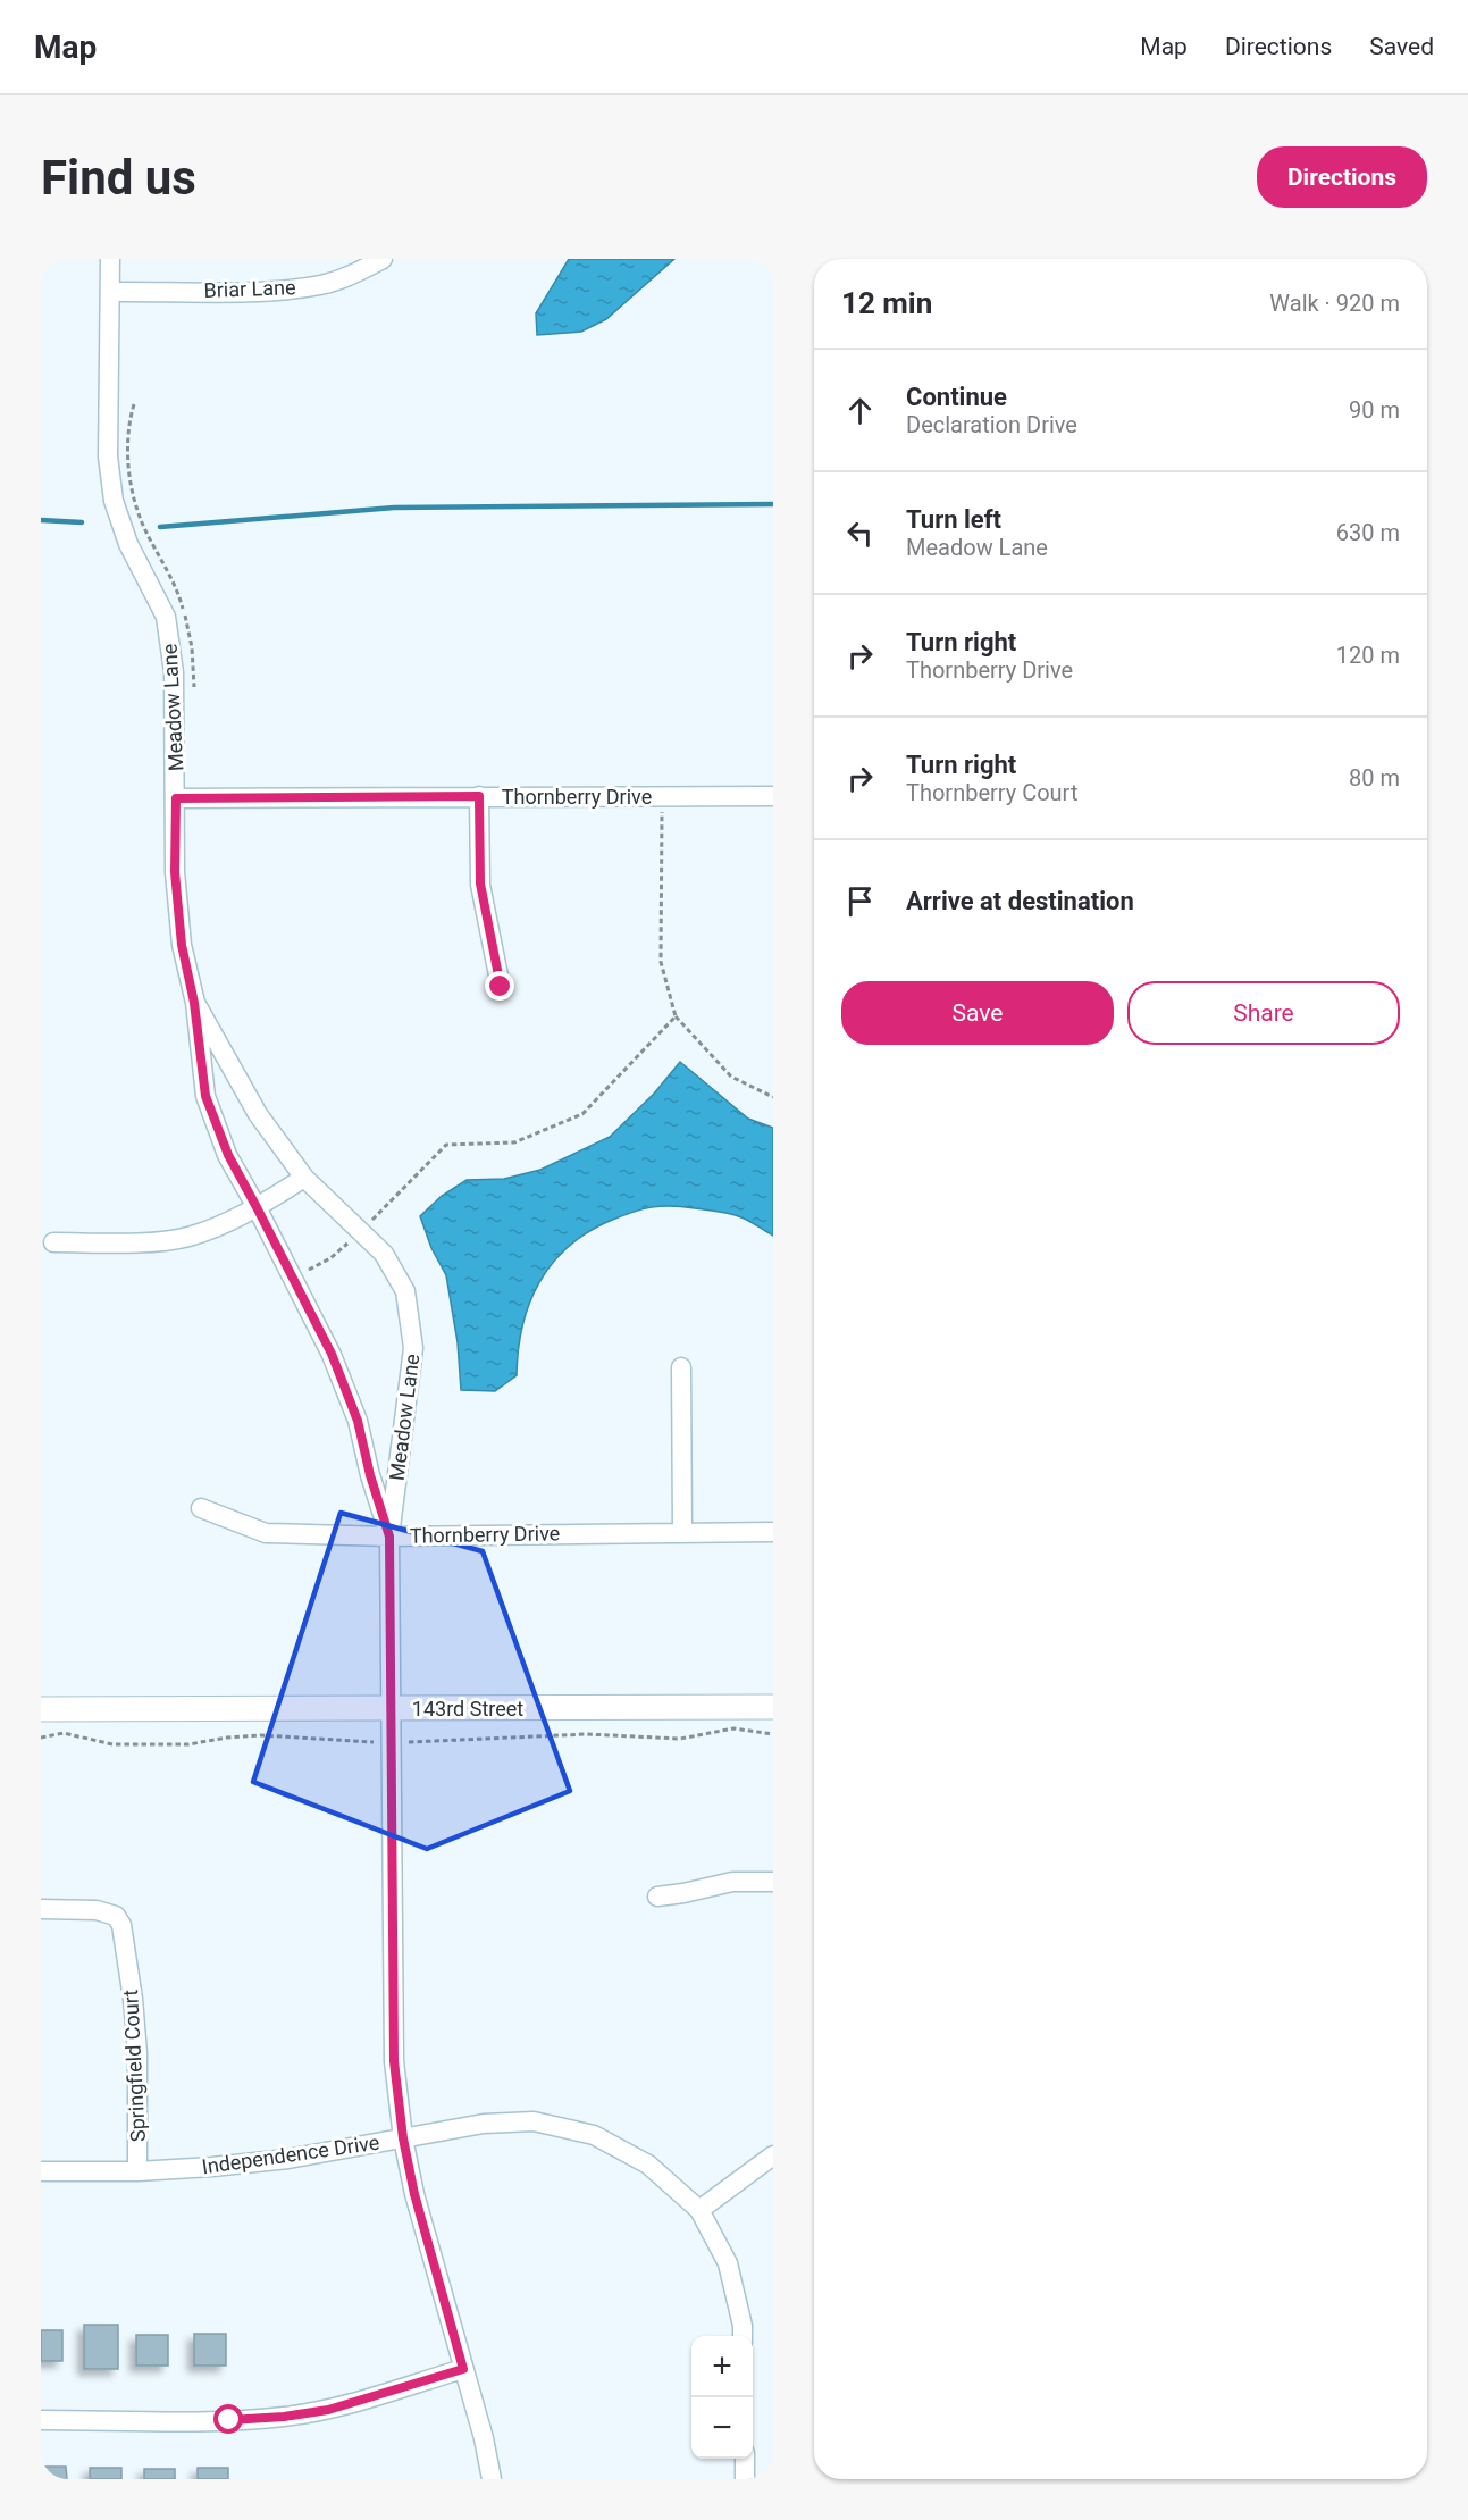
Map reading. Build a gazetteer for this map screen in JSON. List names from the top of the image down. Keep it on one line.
{"streets":{"street":["Briar Lane","Meadow Lane","Thornberry Drive","143rd Street","Springfield Court","Independence Drive"]},"crossings":[["Briar Lane","Meadow Lane"],["Meadow Lane","Thornberry Drive"],["Meadow Lane","143rd Street"],["Meadow Lane","Independence Drive"],["Springfield Court","Independence Drive"]],"page":{"header":"Map","nav":["Map","Directions","Saved"],"buttons":["Directions",["Save","Share"]],"title":"Find us","heading":["12 min","Walk · 920 m"],"list":[["Continue","Declaration Drive","90 m"],["Turn left","Meadow Lane","630 m"],["Turn right","Thornberry Drive","120 m"],["Turn right","Thornberry Court","80 m"],"Arrive at destination"],"map_buttons":["+","−"]}}
